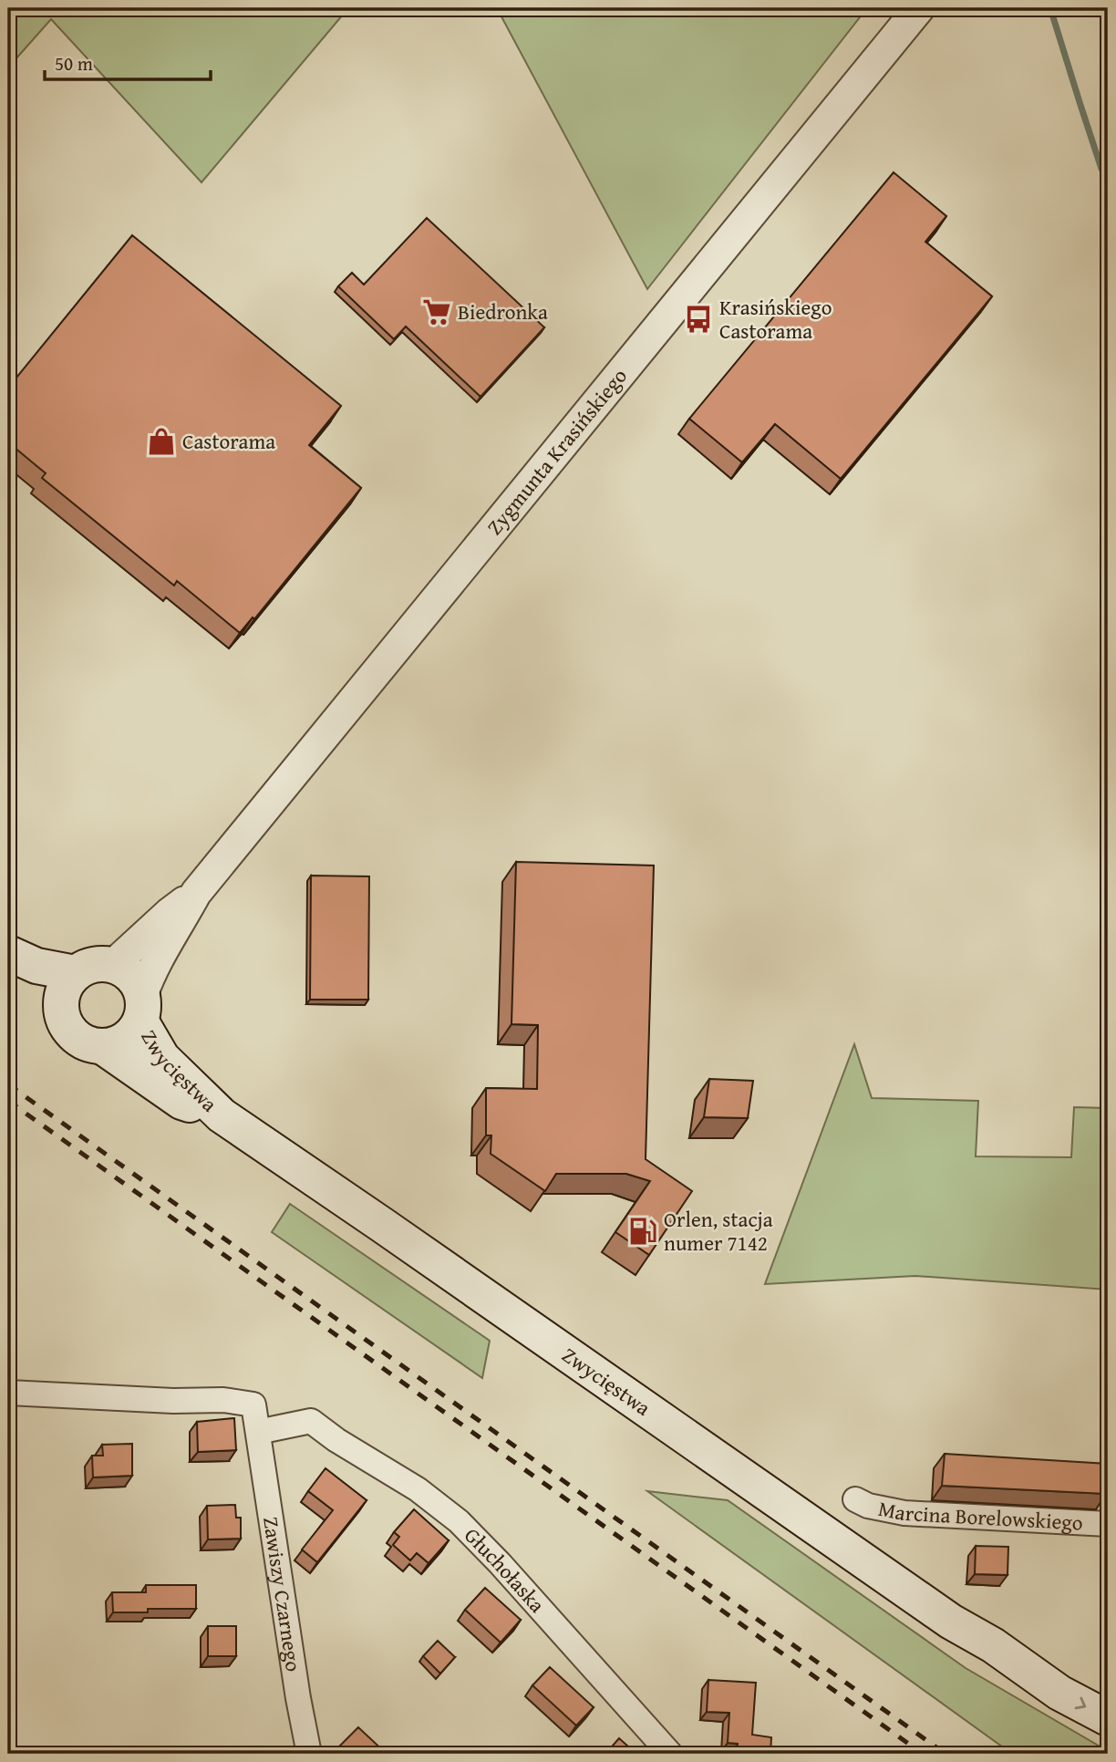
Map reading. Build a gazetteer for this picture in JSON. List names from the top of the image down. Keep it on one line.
{"streets":{"main road":["Zwycięstwa"],"street":["Zygmunta Krasińskiego","Marcina Borelowskiego","Głuchołaska","Zawiszy Czarnego"]},"crossings":[["Zygmunta Krasińskiego","Zwycięstwa"],["Głuchołaska","Zawiszy Czarnego"]],"places":{"supermarket":["Biedronka"],"bus stop":["Krasińskiego Castorama"],"shop":["Castorama"],"fuel station":["Orlen, stacja numer 7142"]},"scale_bar":"50 m"}
